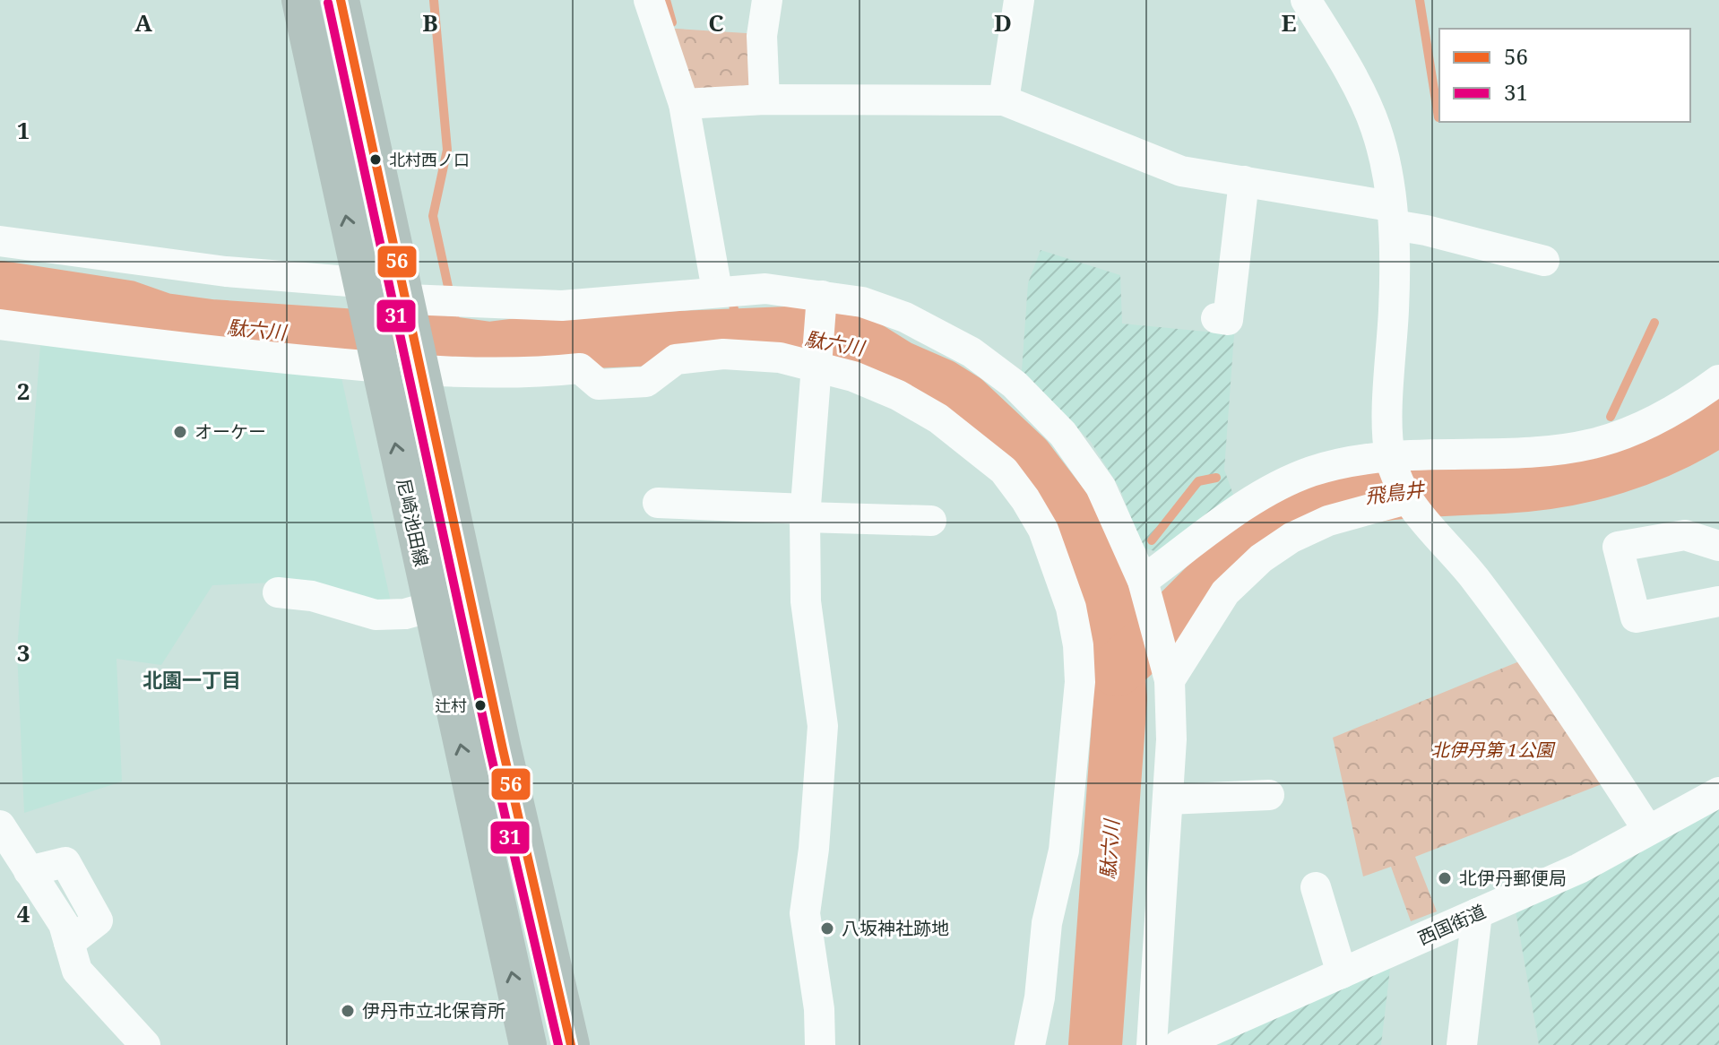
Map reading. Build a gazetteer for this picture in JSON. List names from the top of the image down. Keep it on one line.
{"streets":{"main road":["尼崎池田線"],"street":["西国街道"]},"districts":["北園一丁目"],"water":["駄六川","飛鳥井"],"parks":["北伊丹第 1公園"],"places":["北村西ノ口","オーケー","辻村","北伊丹郵便局","八坂神社跡地","伊丹市立北保育所"],"lines":["transit line 56","transit line 31"],"legend":["56","31"],"grid":{"columns":["A","B","C","D","E"],"rows":["1","2","3","4"]}}
